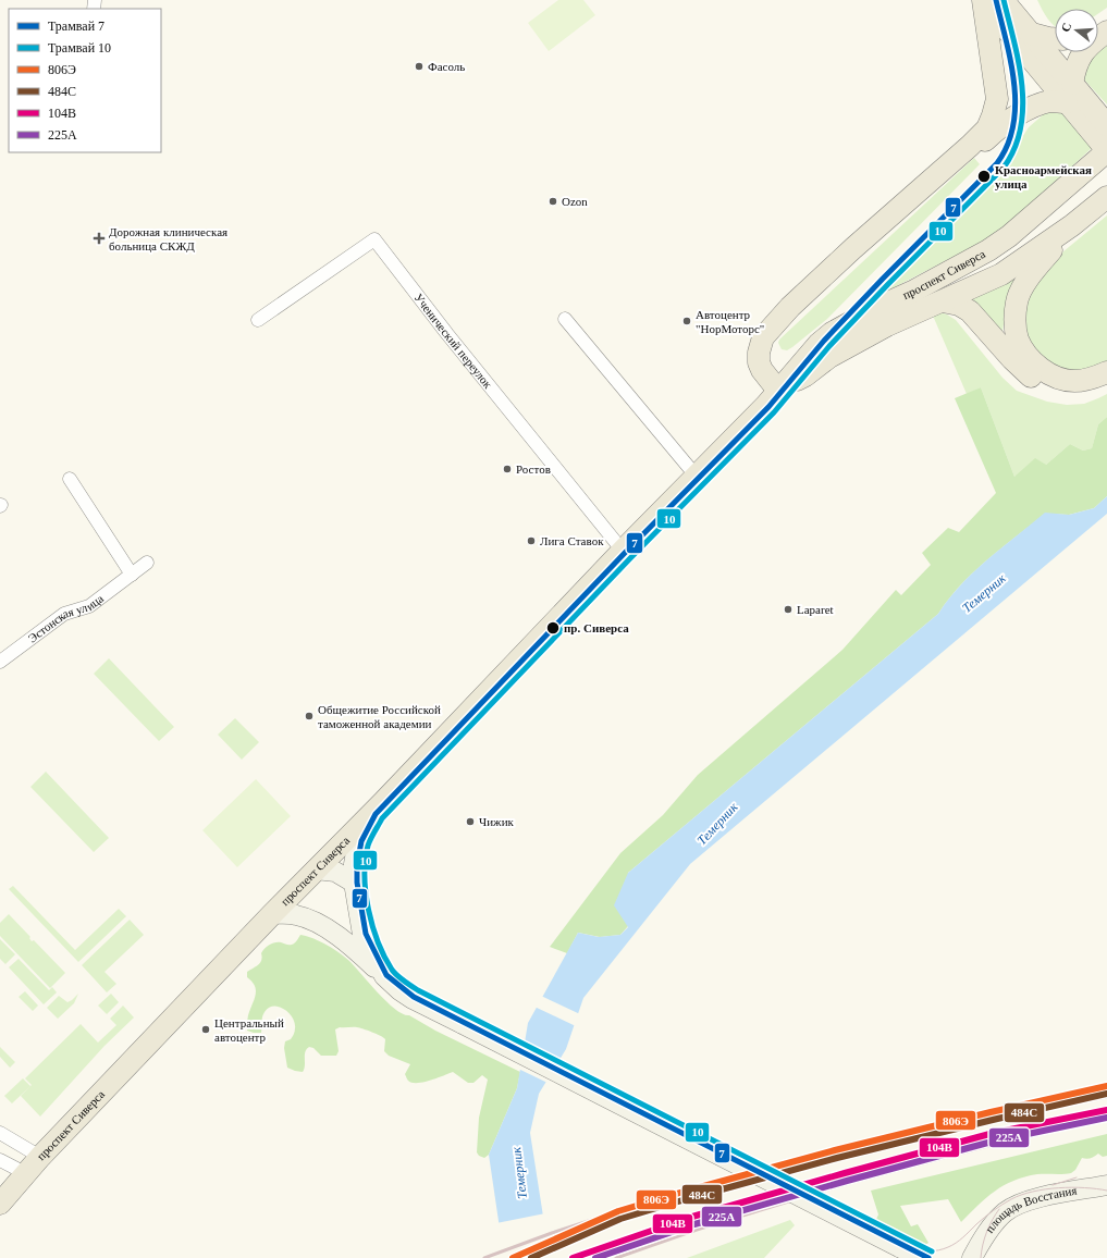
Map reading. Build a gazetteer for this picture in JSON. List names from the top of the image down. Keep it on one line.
{"streets":{"main road":["проспект Сиверса"],"street":["Ученический переулок","Эстонская улица","площадь Восстания"]},"crossings":[["проспект Сиверса","Ученический переулок"]],"water":["Темерник"],"places":{"other":["Фасоль","Красноармейская улица","Ozon","Автоцентр \"НорМоторс\"","Ростов","Лига Ставок","Laparet","пр. Сиверса","Общежитие Российской таможенной академии","Чижик","Центральный автоцентр"],"health":["Дорожная клиническая больница СКЖД"]},"lines":["tram line 7","tram line 10","transit line 806Э","transit line 484С","transit line 104В","transit line 225А"],"legend":["Трамвай 7","Трамвай 10","806Э","484С","104В","225А"],"north":"left"}
